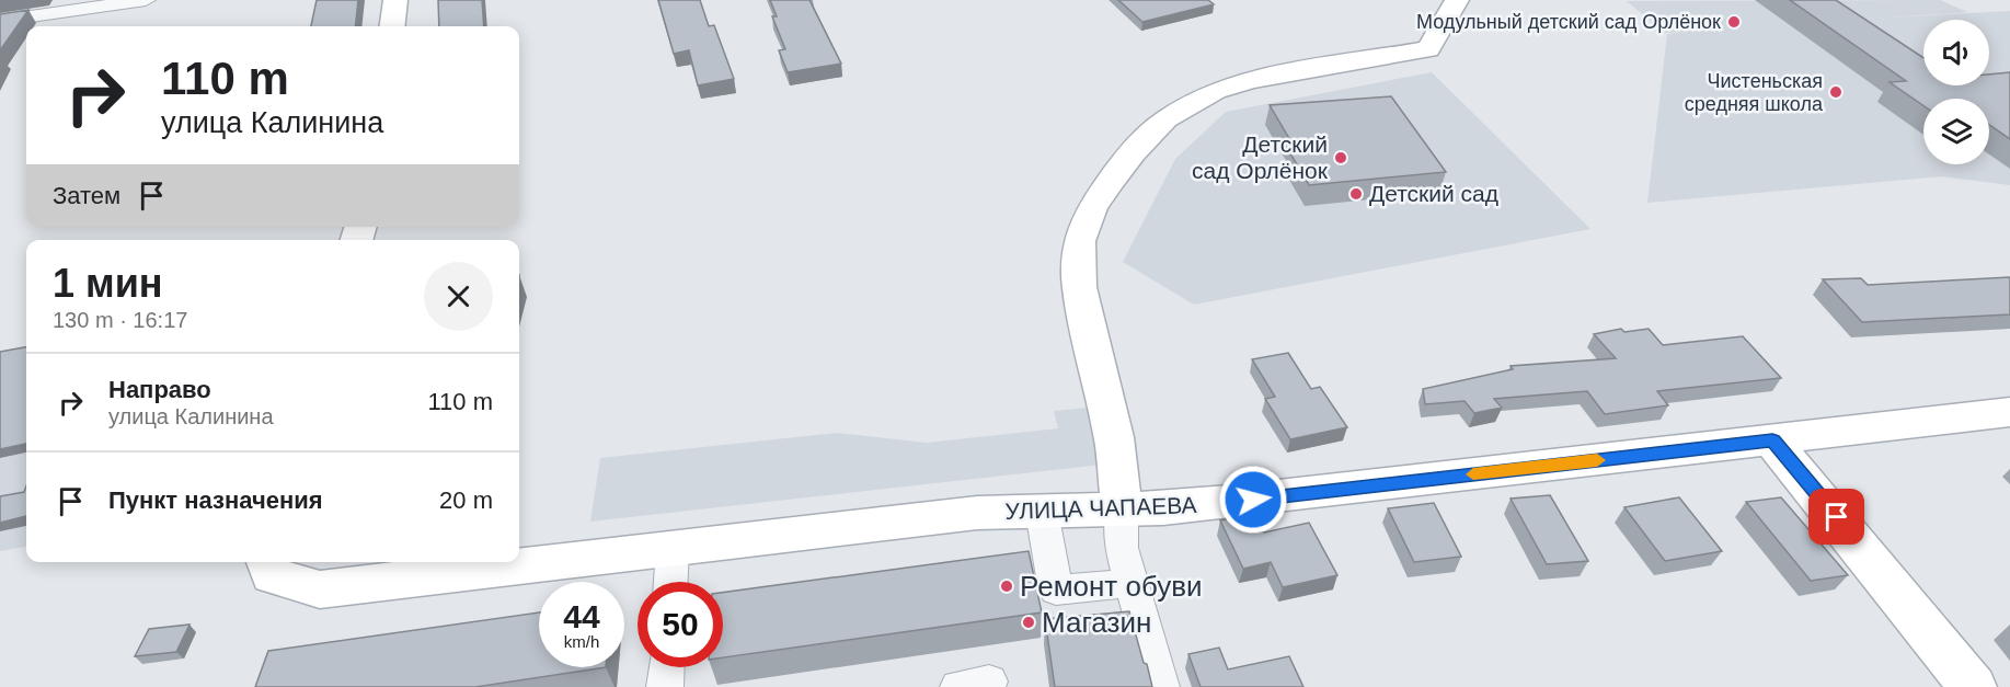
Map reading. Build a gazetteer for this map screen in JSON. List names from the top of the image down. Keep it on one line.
{"streets":{"main road":["УЛИЦА ЧАПАЕВА"]},"places":["Модульный детский сад Орлёнок","Чистеньская средняя школа","Детский сад Орлёнок","Детский сад","Ремонт обуви","Магазин"],"page":{"turn":["110 m","улица Калинина"],"then":"Затем","heading":["1 мин","130 m · 16:17"],"list":[{"name":"Направо","note":"улица Калинина","value":"110 m"},{"name":"Пункт назначения","value":"20 m"}],"speed":"44 km/h","limit":"50"}}
